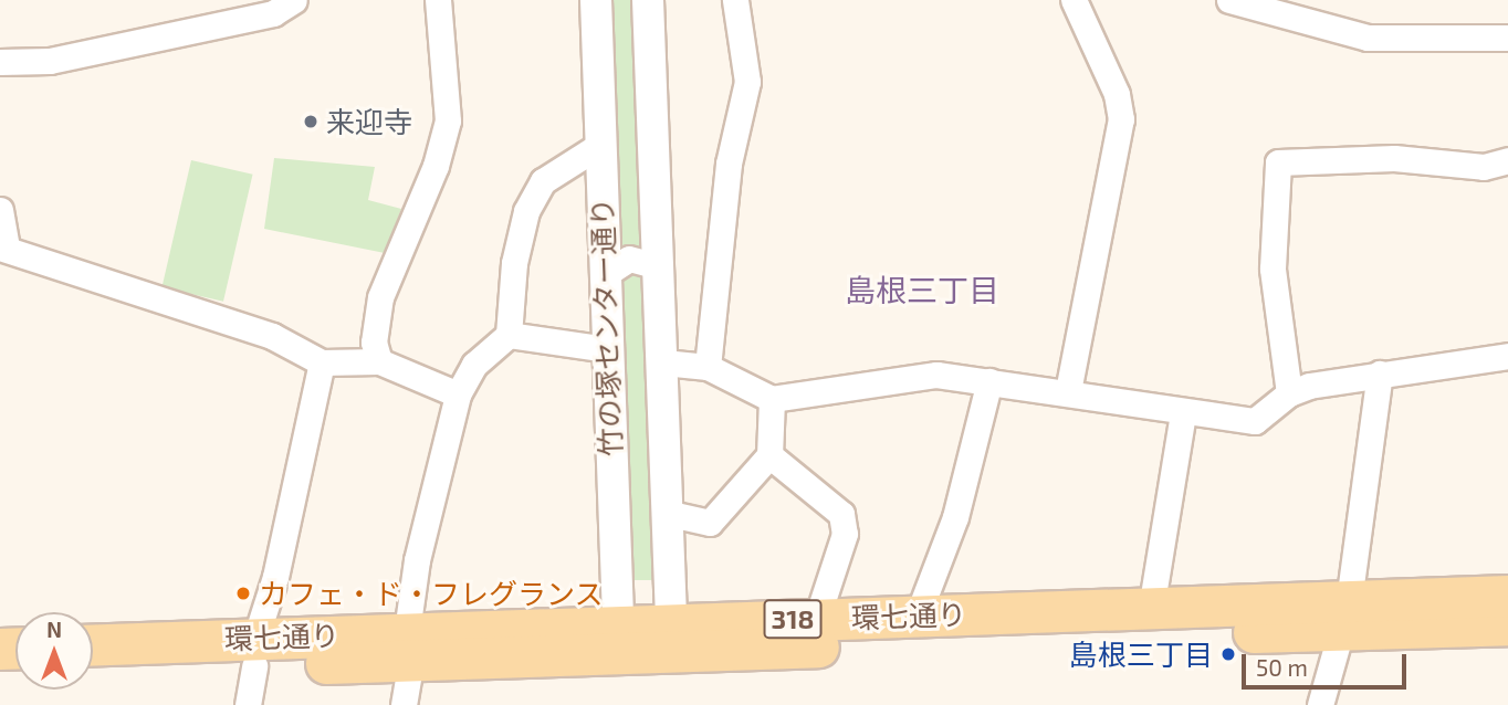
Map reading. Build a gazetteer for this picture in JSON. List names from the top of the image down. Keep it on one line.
{"streets":{"main road":["環七通り","318"],"street":["竹の塚センター通り"]},"crossings":[["竹の塚センター通り","環七通り"]],"districts":["島根三丁目"],"places":["来迎寺","カフェ・ド・フレグランス","島根三丁目"],"scale_bar":"50 m","north":"top"}
